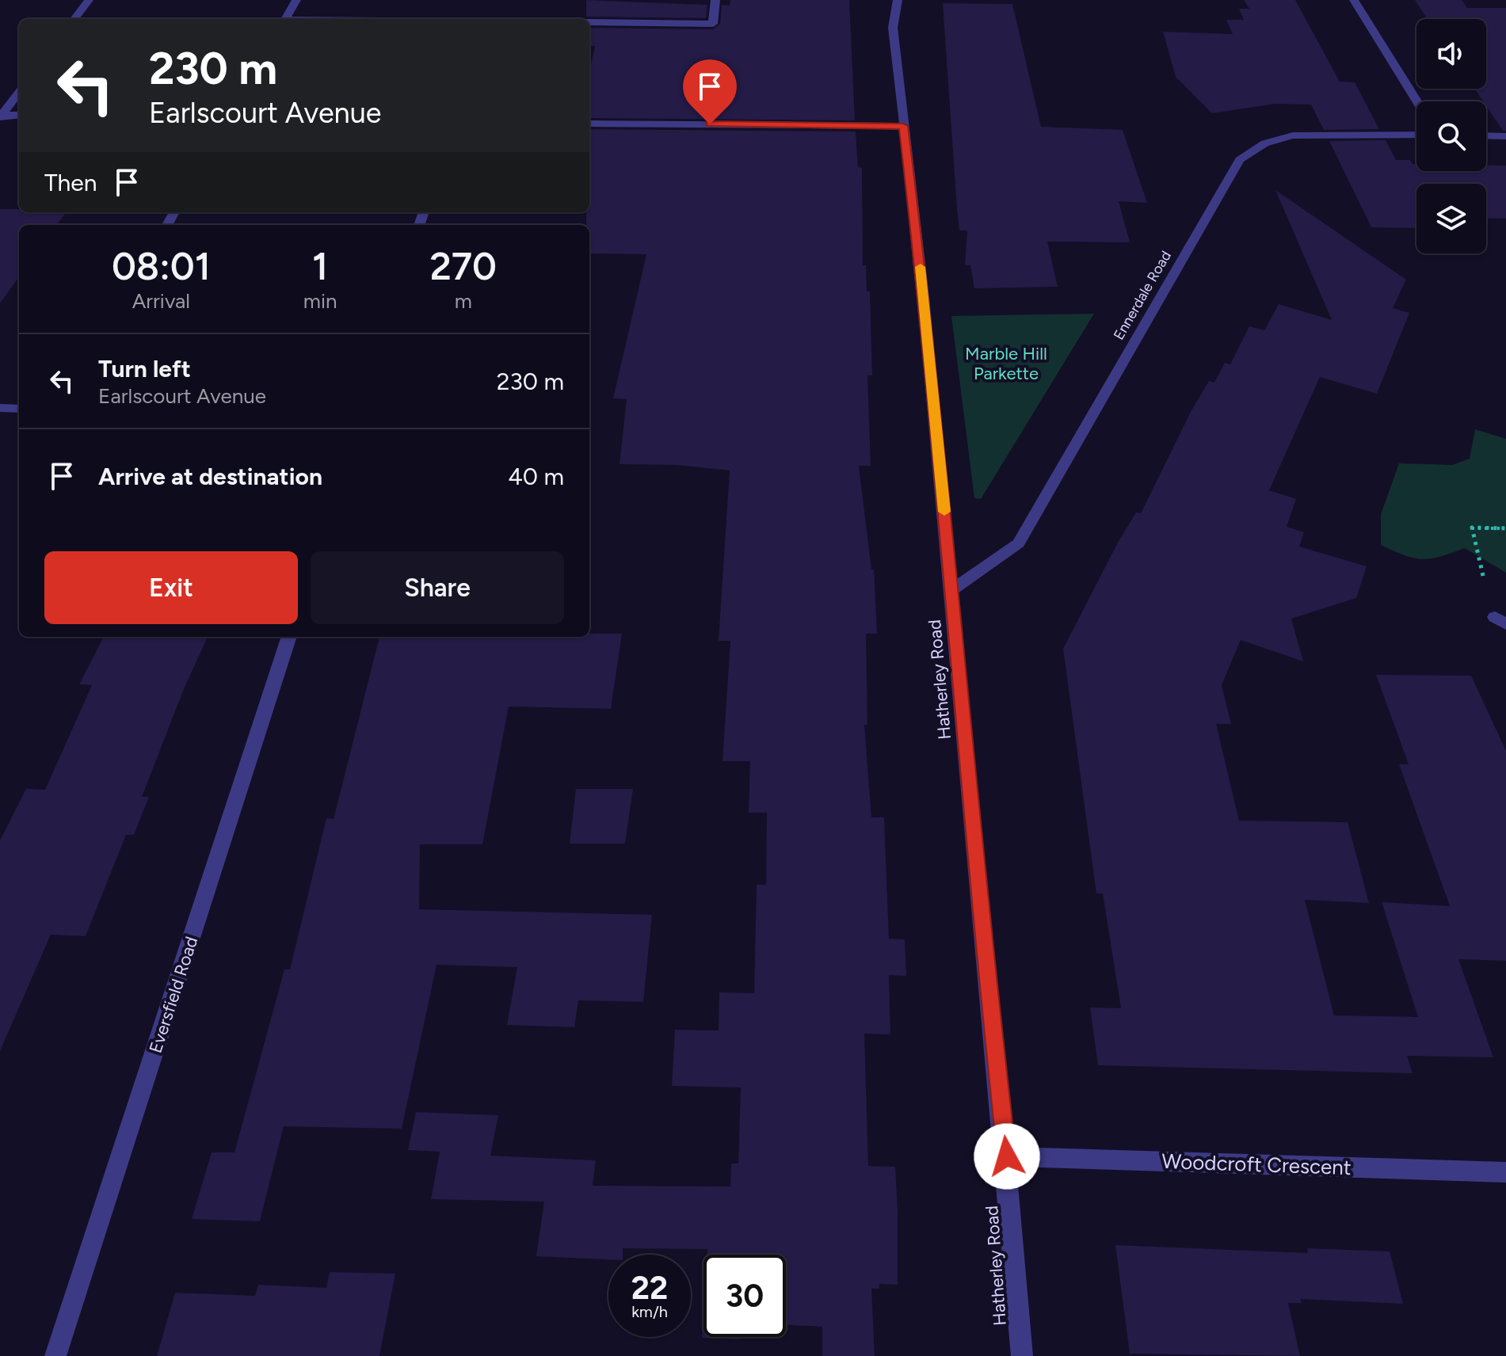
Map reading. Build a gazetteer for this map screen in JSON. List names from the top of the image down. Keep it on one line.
{"streets":{"street":["Ennerdale Road","Hatherley Road","Eversfield Road","Woodcroft Crescent"]},"crossings":[["Ennerdale Road","Hatherley Road"],["Hatherley Road","Woodcroft Crescent"]],"parks":["Marble Hill Parkette"],"page":{"turn":["230 m","Earlscourt Avenue"],"then":"Then","eta":["08:01","Arrival","1","min","270","m"],"list":[{"name":"Turn left","note":"Earlscourt Avenue","value":"230 m"},{"name":"Arrive at destination","value":"40 m"}],"buttons":["Exit","Share"],"speed":"22 km/h","limit":"30"}}
